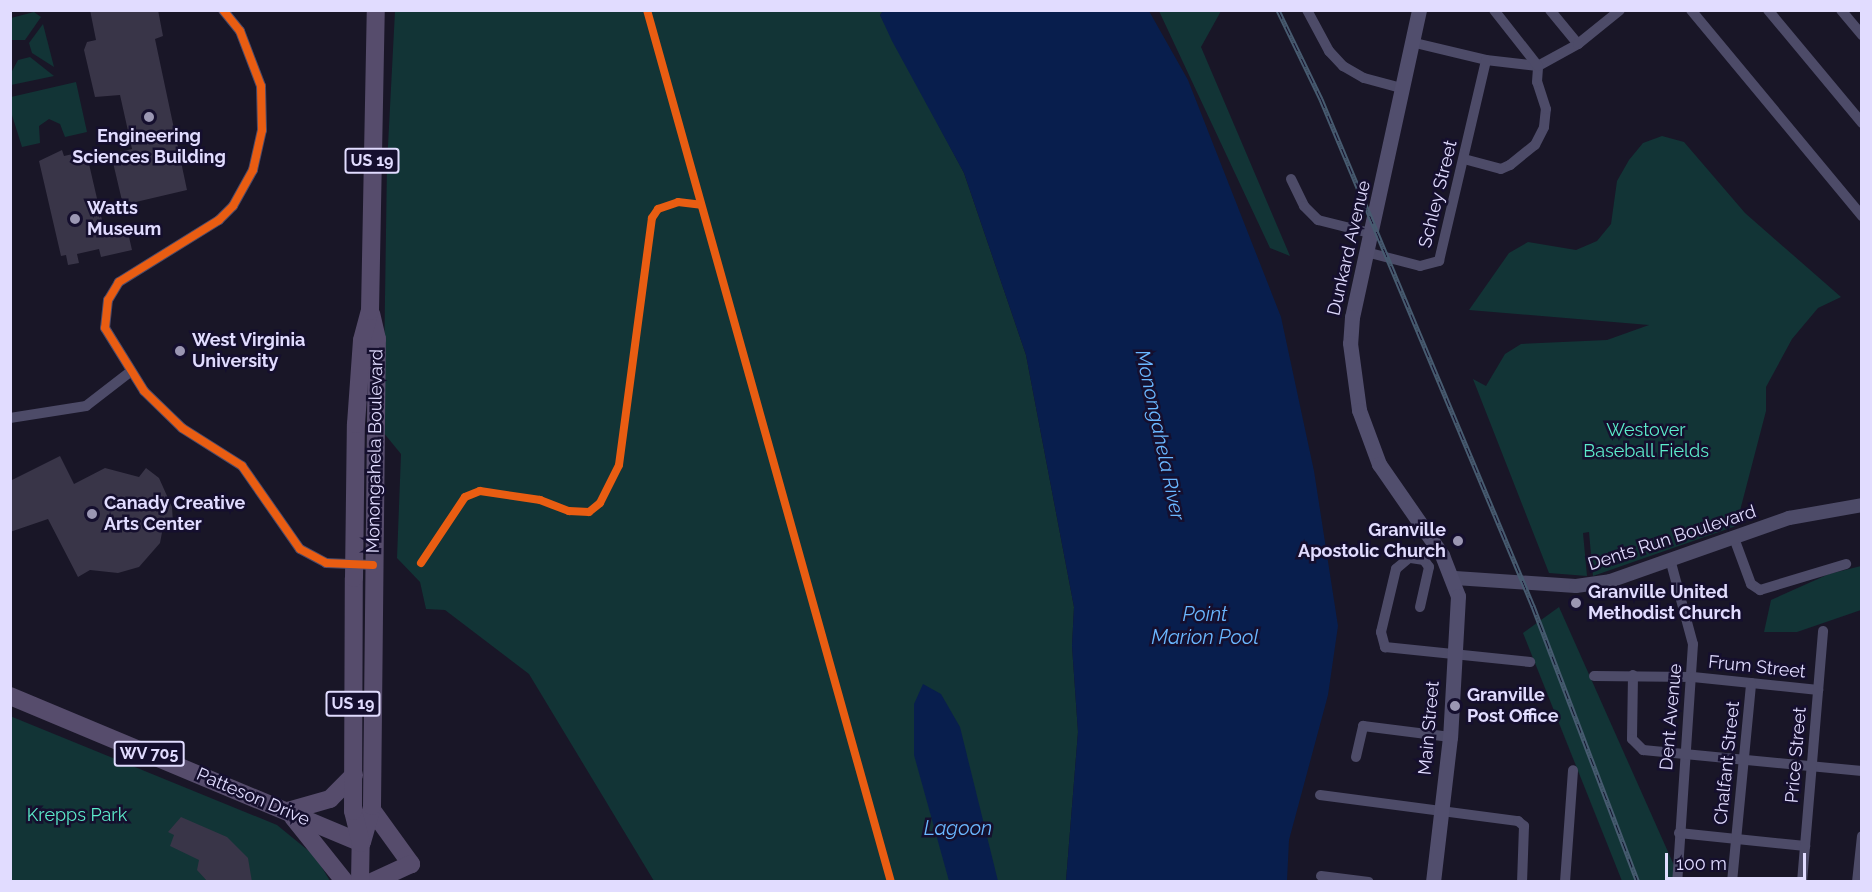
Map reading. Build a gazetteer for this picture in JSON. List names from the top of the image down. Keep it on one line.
{"streets":{"main road":["US 19","Dunkard Avenue","Monongahela Boulevard","Main Street","WV 705","Patteson Drive"],"street":["Schley Street","Dents Run Boulevard","Frum Street","Dent Avenue","Price Street","Chalfant Street"]},"crossings":[["Schley Street","Dunkard Avenue"],["Dunkard Avenue","Dents Run Boulevard"],["Dunkard Avenue","Main Street"],["Monongahela Boulevard","Patteson Drive"],["Dents Run Boulevard","Dent Avenue"],["Dents Run Boulevard","Main Street"],["Frum Street","Dent Avenue"],["Frum Street","Price Street"],["Frum Street","Chalfant Street"]],"water":["Monongahela River","Point Marion Pool","Lagoon"],"parks":["Westover Baseball Fields","Krepps Park"],"places":["Engineering Sciences Building","Watts Museum","West Virginia University","Canady Creative Arts Center","Granville Apostolic Church","Granville United Methodist Church","Granville Post Office"],"scale_bar":"100 m"}
